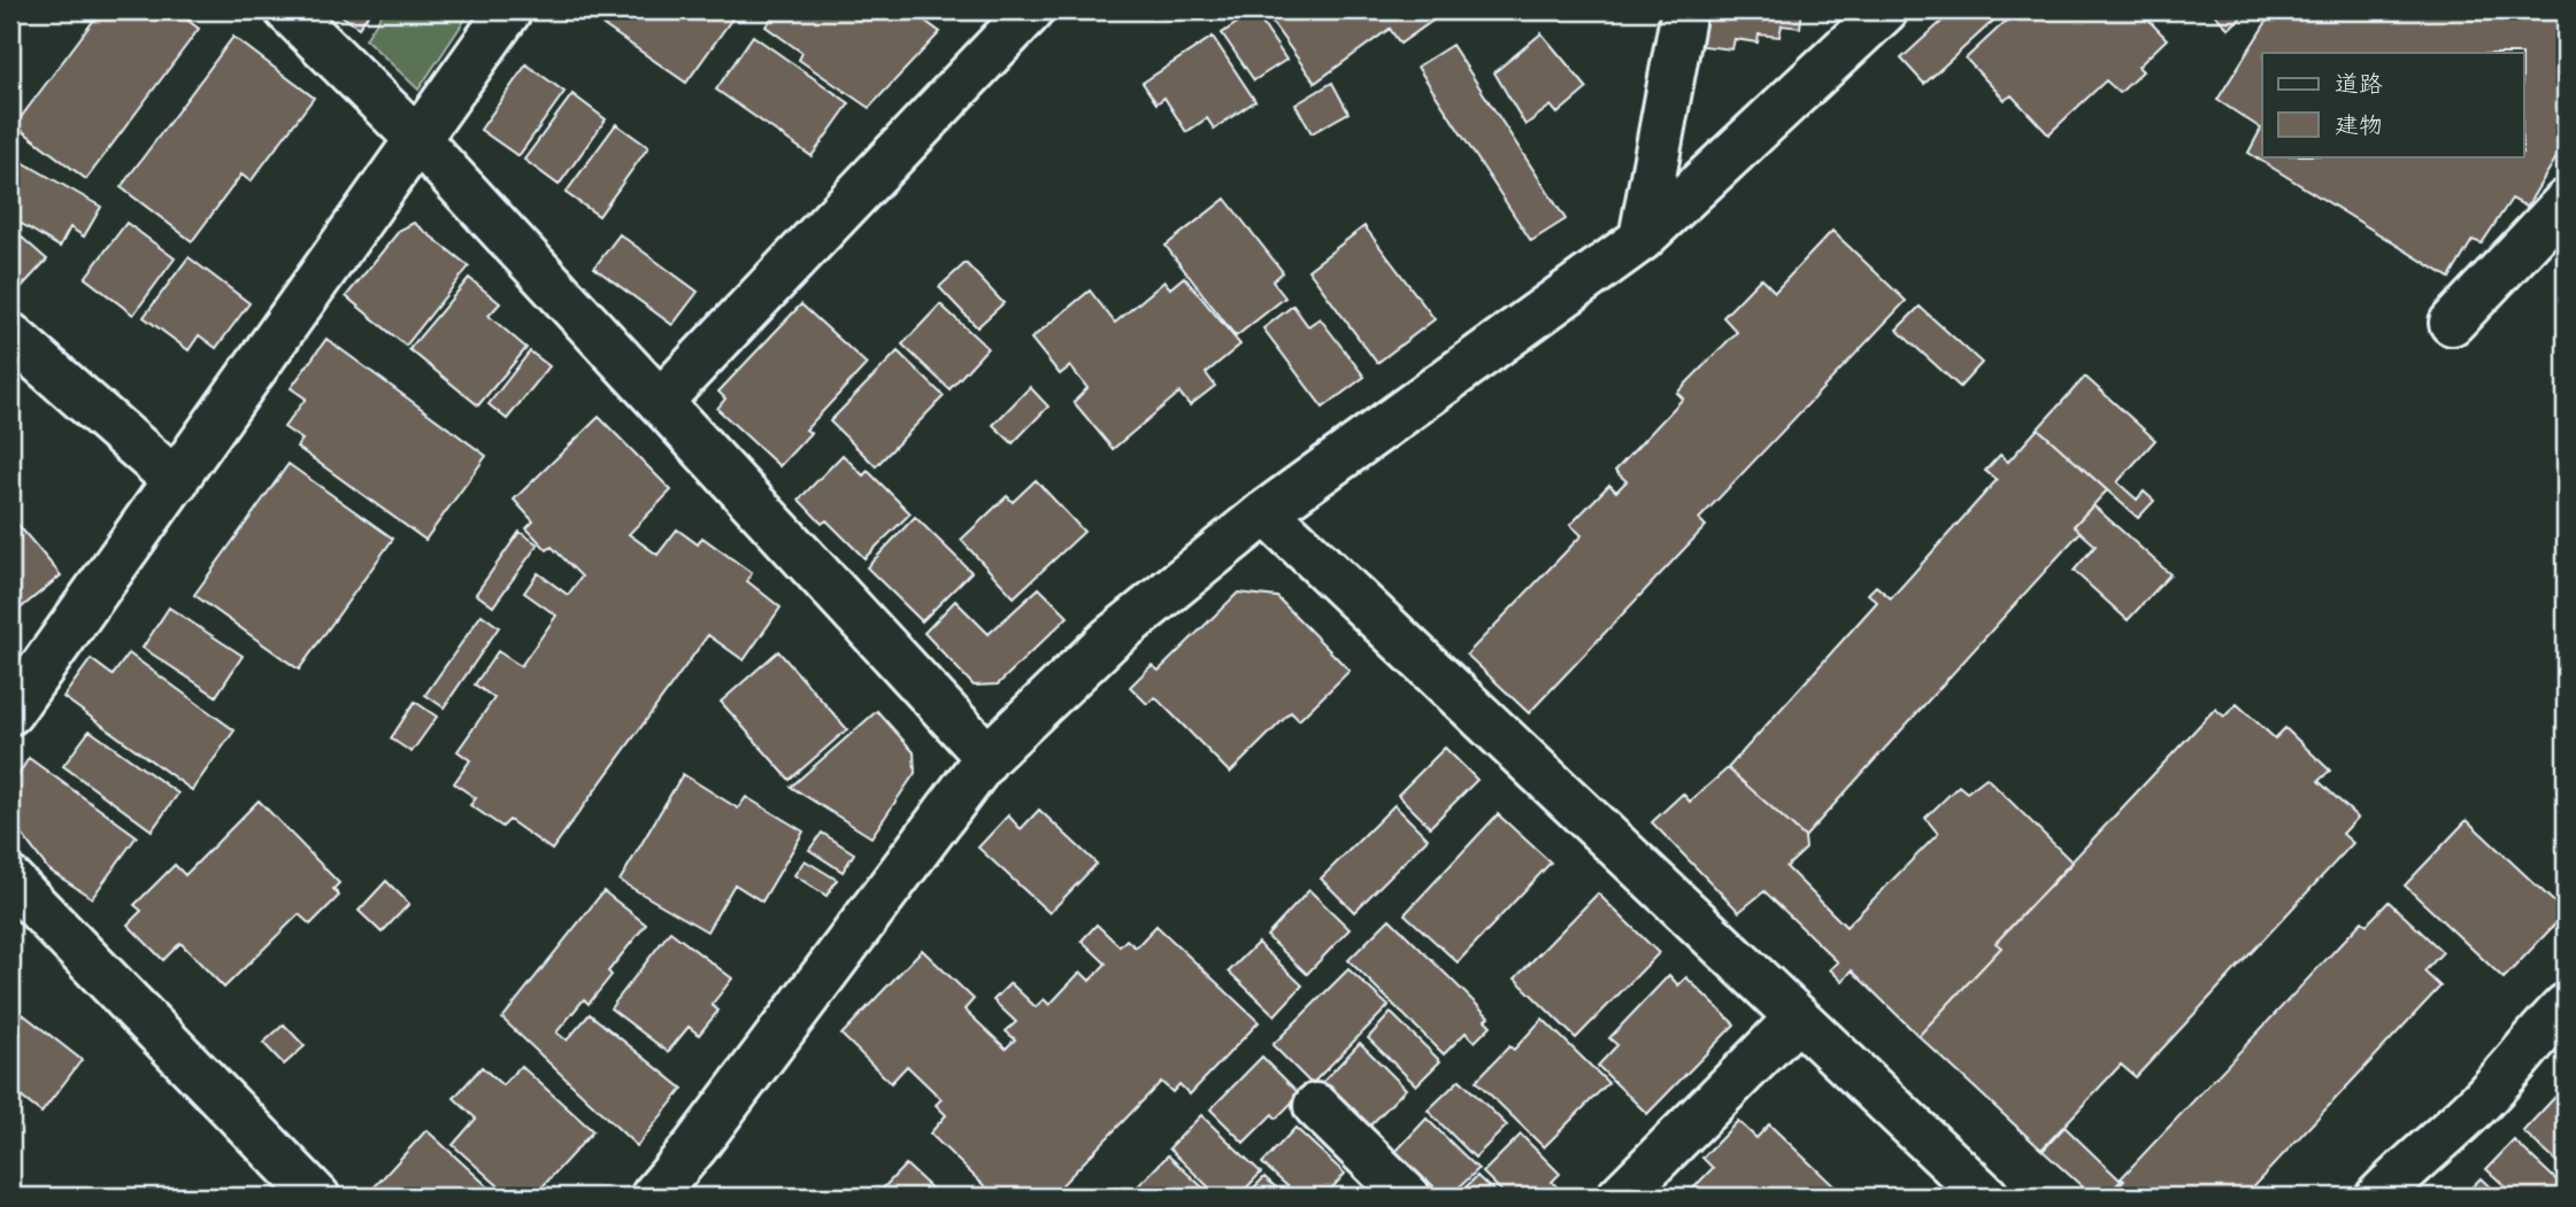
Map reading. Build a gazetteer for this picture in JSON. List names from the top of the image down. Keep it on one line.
{"legend":["道路","建物"]}
